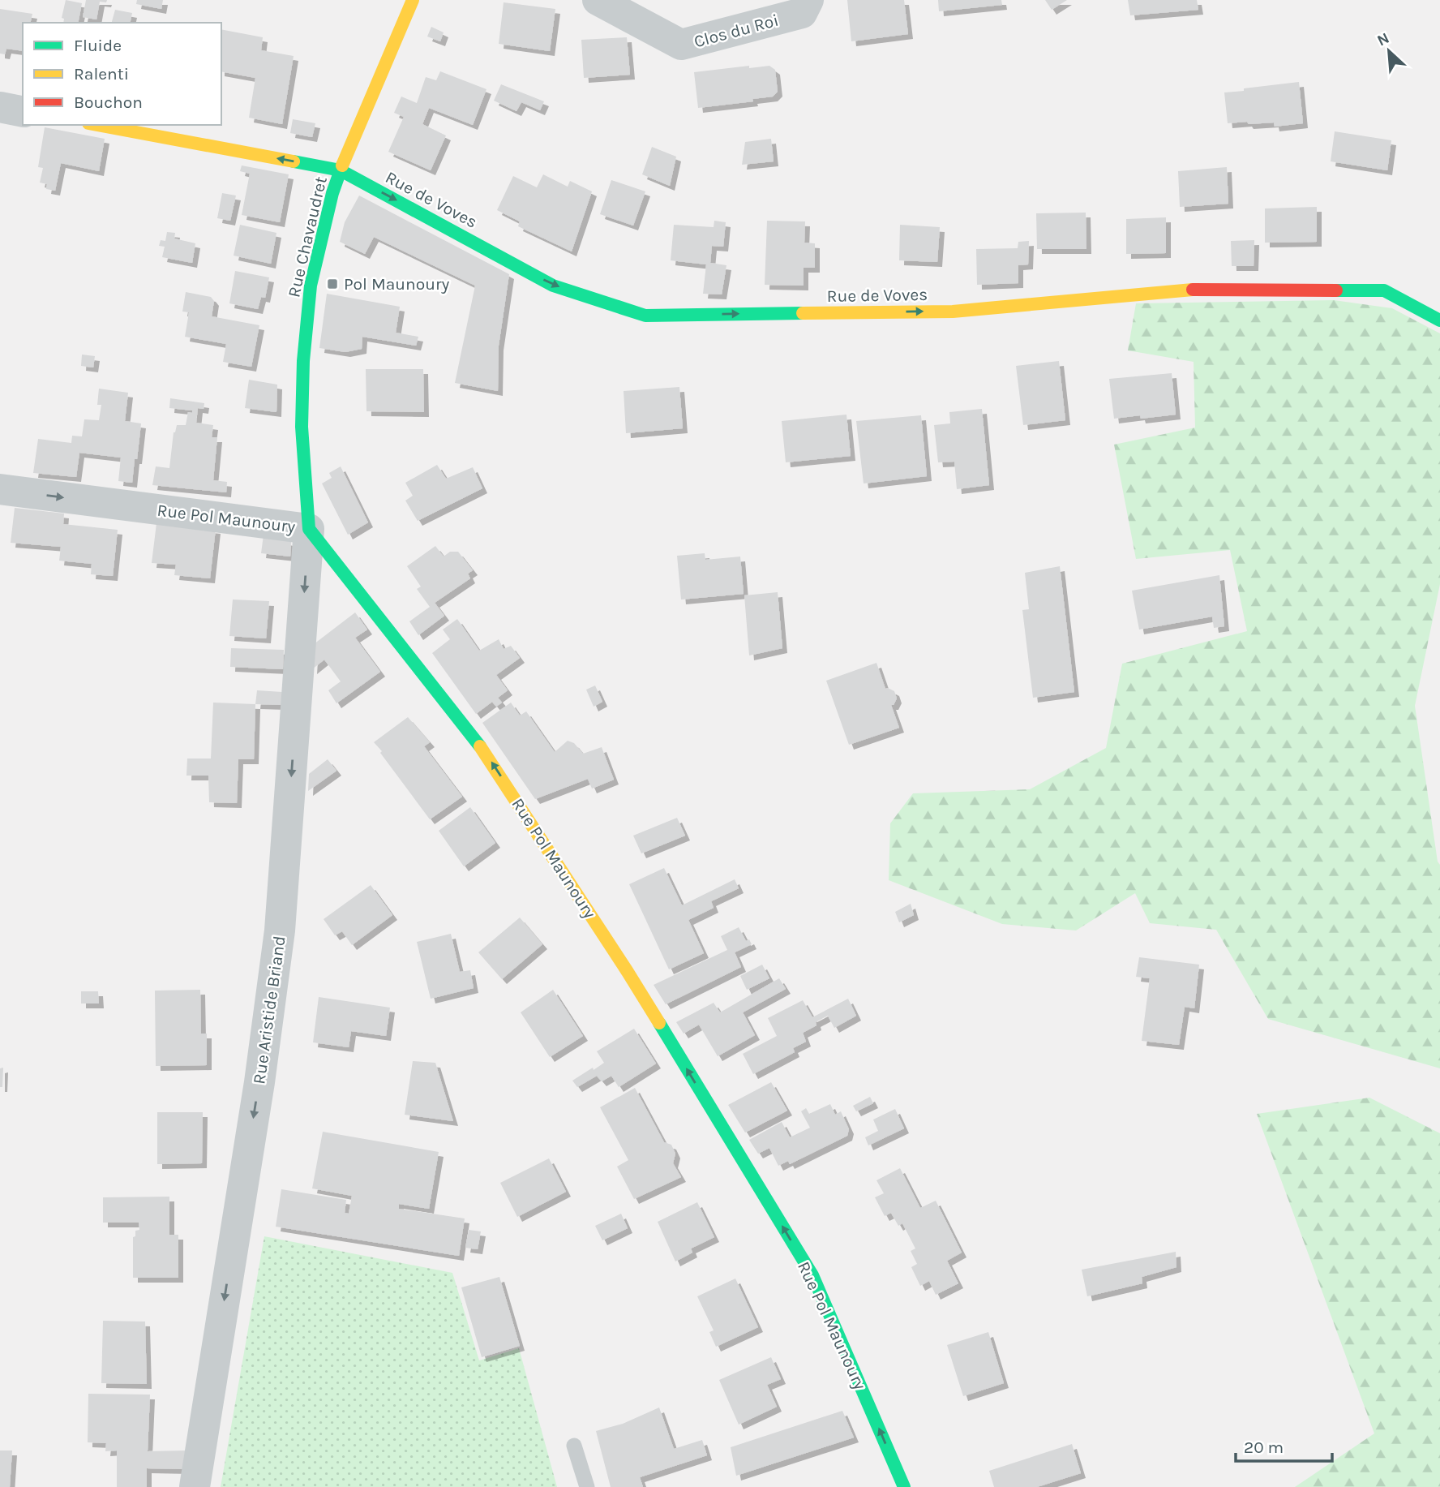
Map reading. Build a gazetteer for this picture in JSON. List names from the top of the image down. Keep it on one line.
{"streets":{"street":["Clos du Roi","Rue de Voves","Rue Chavaudret","Rue Pol Maunoury","Rue Aristide Briand"]},"crossings":[["Rue de Voves","Rue Chavaudret"],["Rue Chavaudret","Rue Pol Maunoury"],["Rue Chavaudret","Rue Aristide Briand"],["Rue Pol Maunoury","Rue Aristide Briand"]],"one_way":["Rue Aristide Briand"],"places":{"transit":["Pol Maunoury"]},"legend":["Fluide","Ralenti","Bouchon"],"scale_bar":"20 m","north":"top left"}
